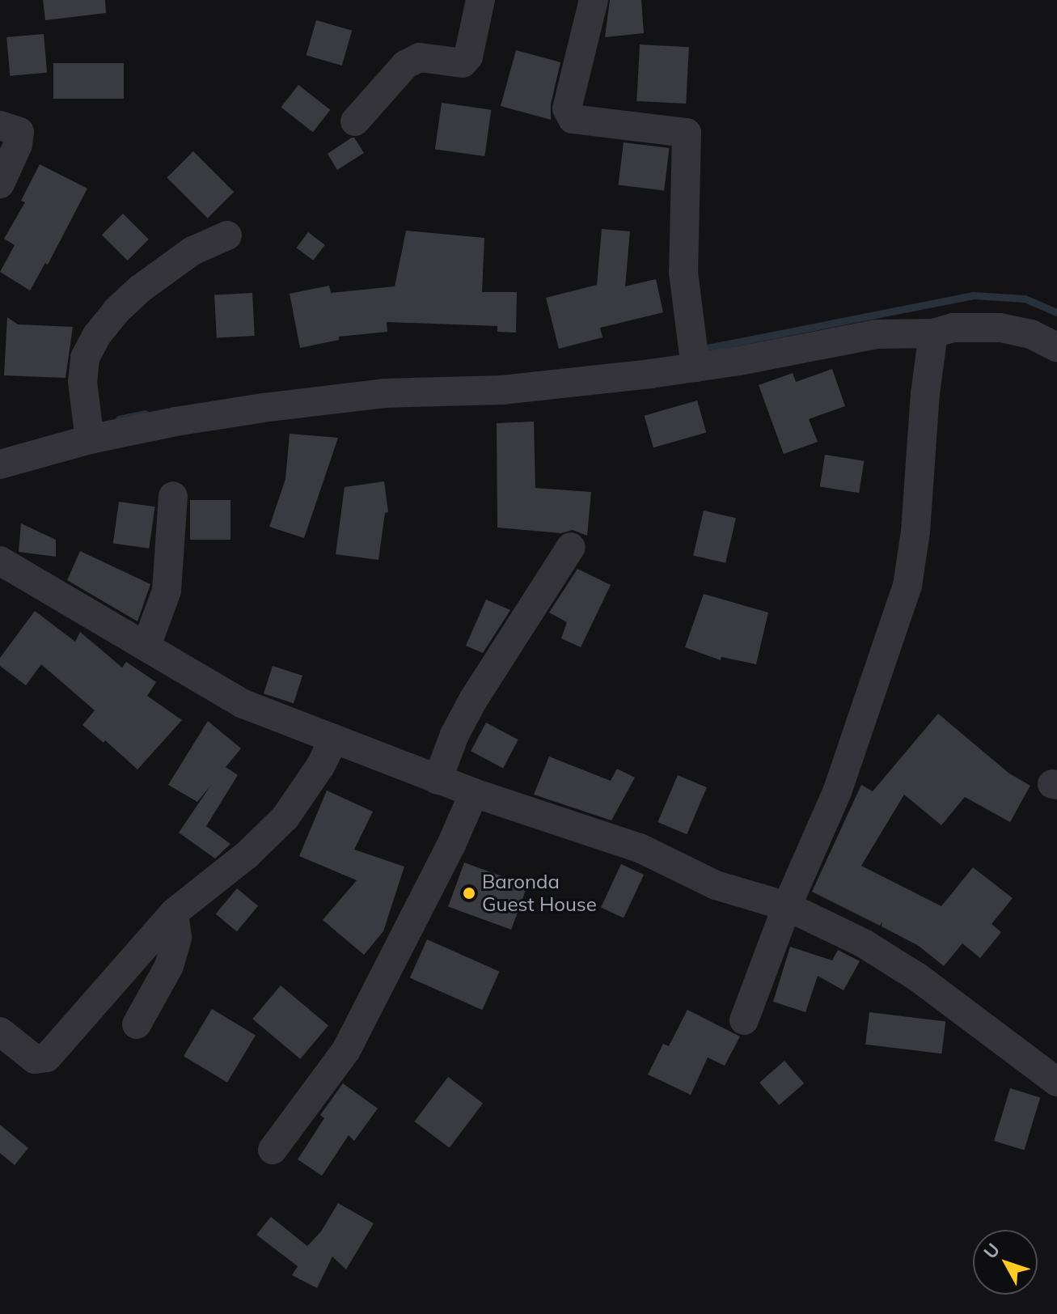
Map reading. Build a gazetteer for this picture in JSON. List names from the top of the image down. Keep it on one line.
{"places":["Baronda Guest House"],"north":"top left"}
